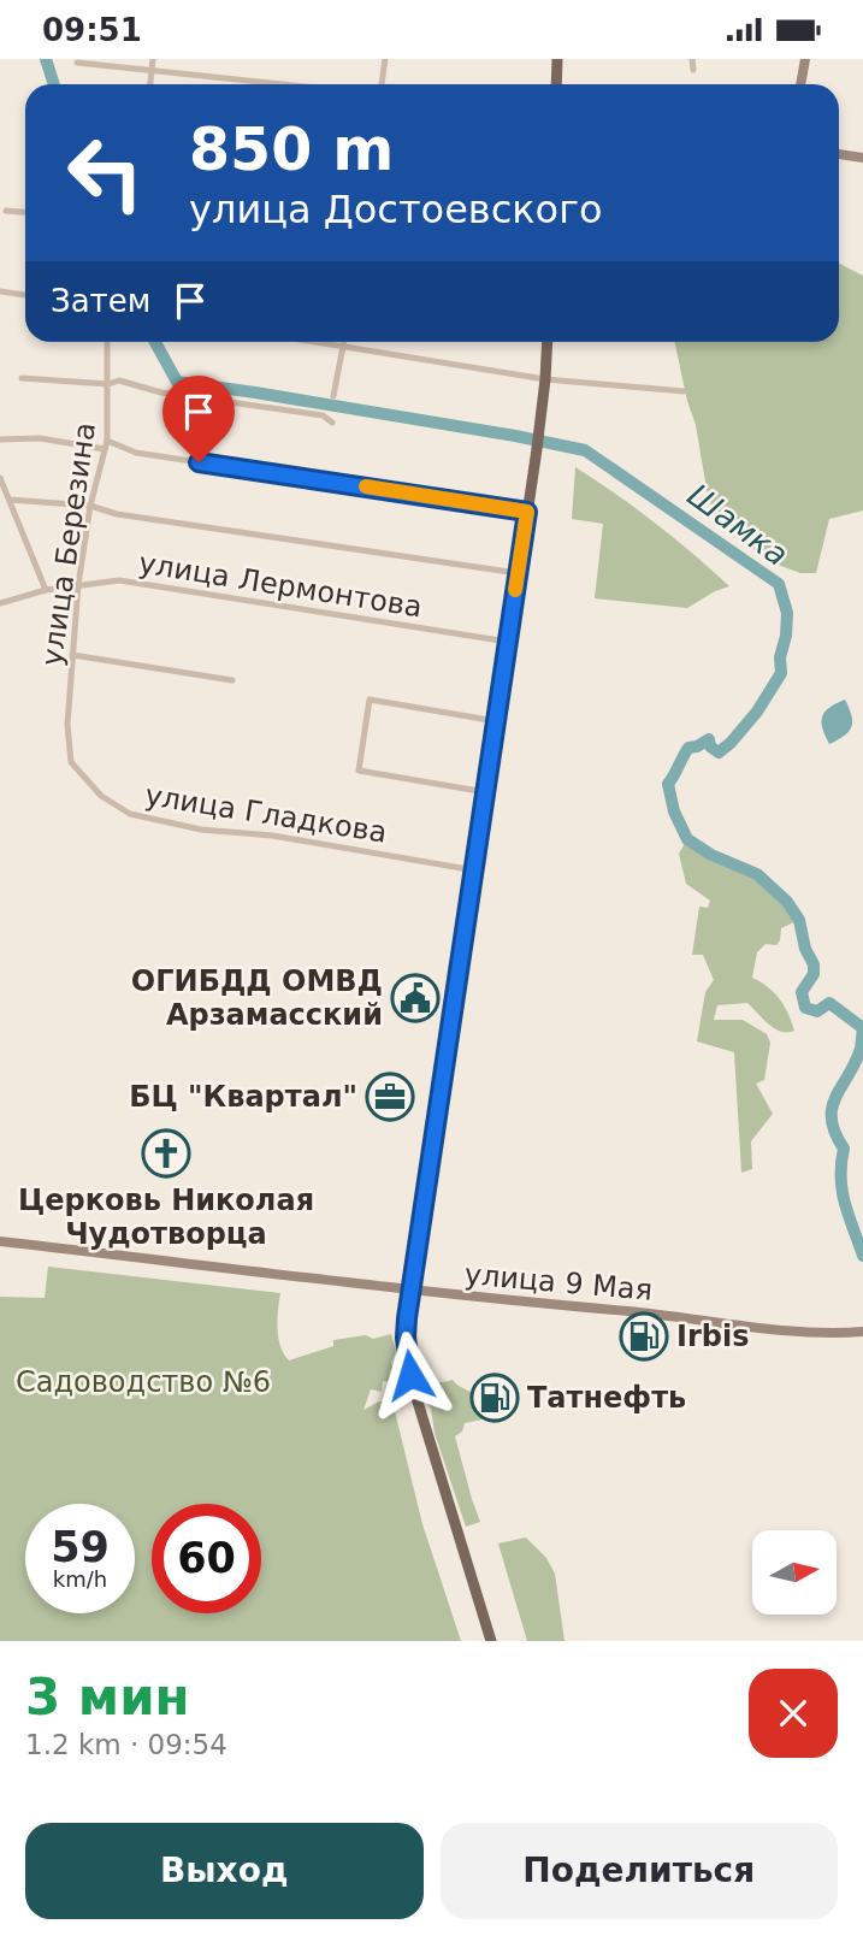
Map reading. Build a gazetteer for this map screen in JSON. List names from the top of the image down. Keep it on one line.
{"streets":{"main road":["улица 9 Мая"],"street":["улица Березина","улица Лермонтова","улица Гладкова"]},"crossings":[["улица Березина","улица Лермонтова"],["улица Березина","улица Гладкова"]],"water":["Шамка"],"parks":["Садоводство №6"],"places":{"public building":["ОГИБДД ОМВД Арзамасский"],"office":["БЦ \"Квартал\""],"church":["Церковь Николая Чудотворца"],"fuel station":["Irbis","Татнефть"]},"north":"right","page":{"status":"09:51","turn":["850 m","улица Достоевского"],"then":"Затем","speed":"59 km/h","limit":"60","heading":["3 мин","1.2 km · 09:54"],"buttons":["Выход","Поделиться"]}}
